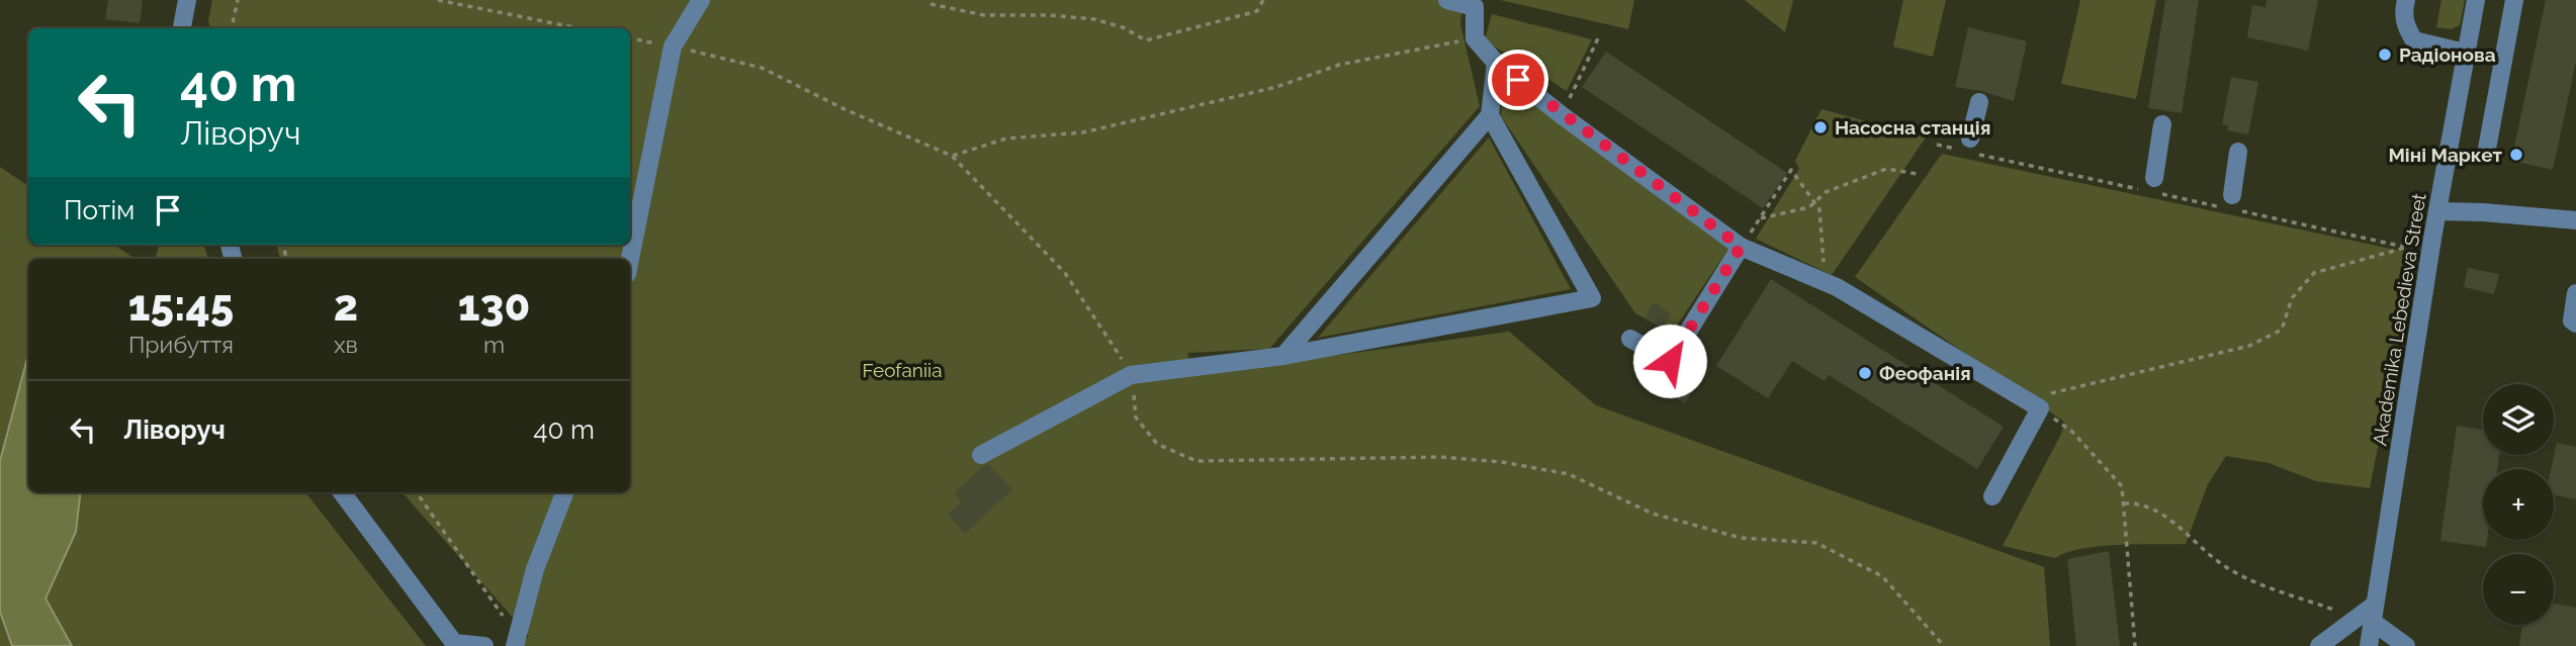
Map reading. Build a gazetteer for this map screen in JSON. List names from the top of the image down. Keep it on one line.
{"streets":{"street":["Akademika Lebedieva Street"]},"parks":["Feofaniia"],"places":["Радіонова","Насосна станція","Міні Маркет","Феофанія"],"page":{"turn":["40 m","Ліворуч"],"then":"Потім","eta":["15:45","Прибуття","2","хв","130","m"],"list":[{"name":"Ліворуч","value":"40 m"}],"map_buttons":["+","−"]}}
